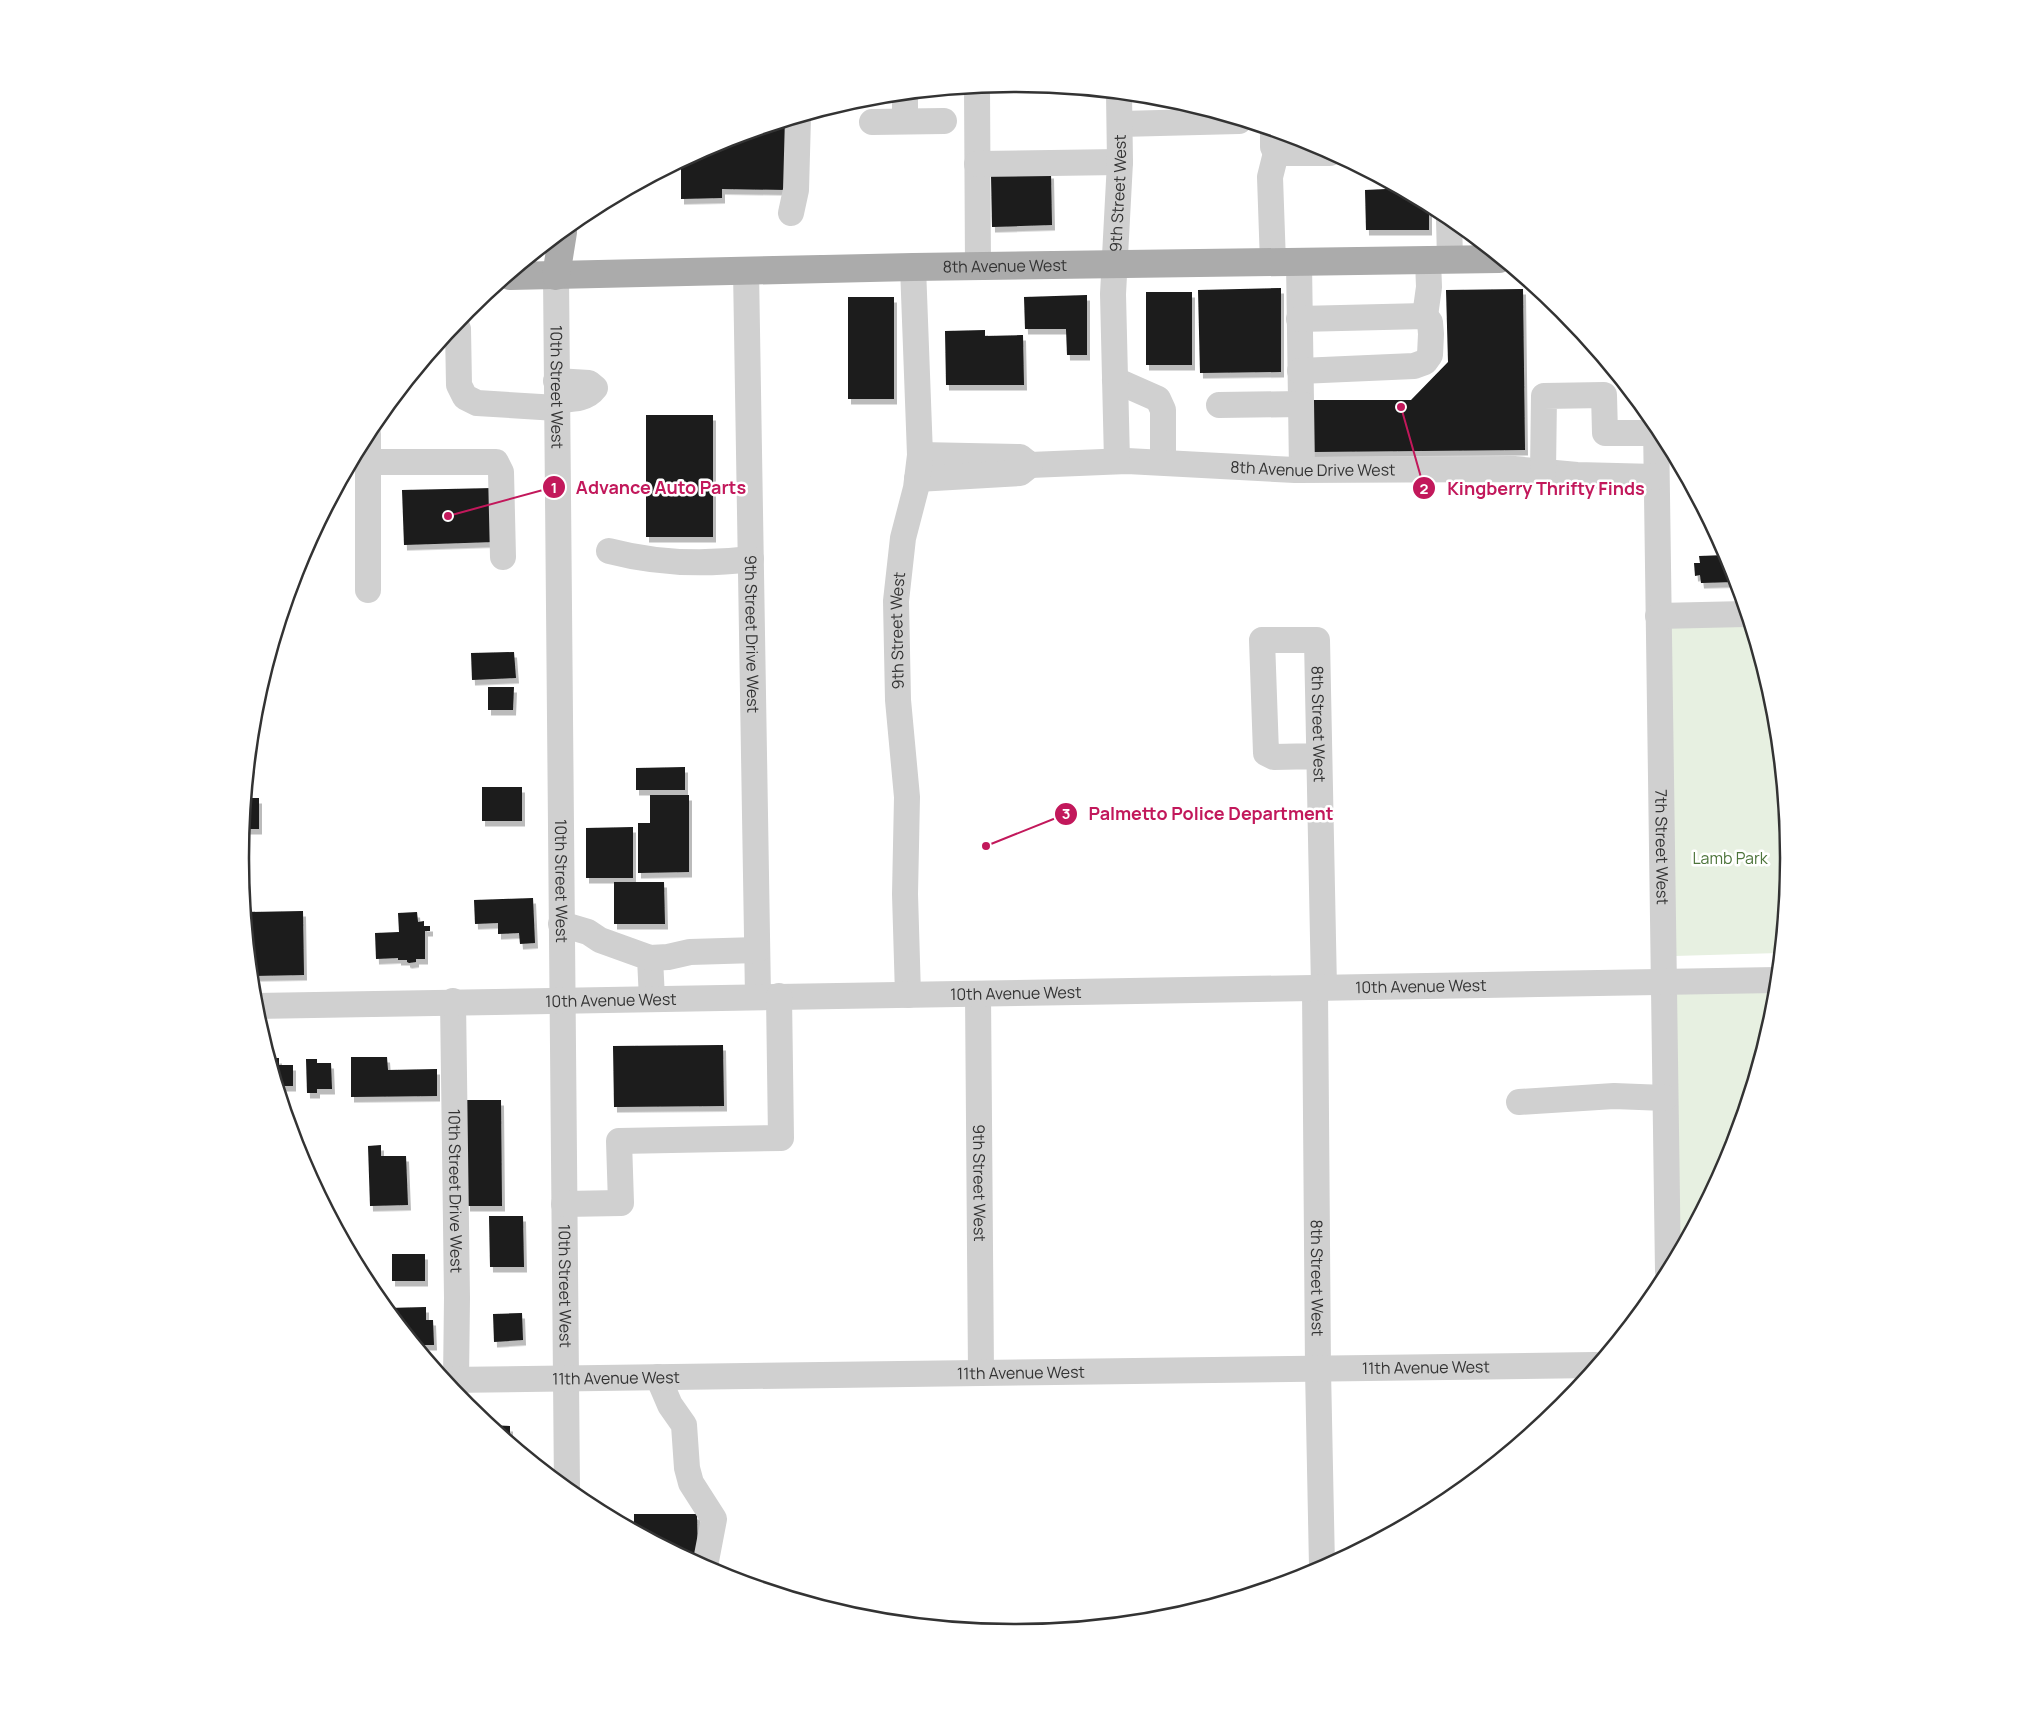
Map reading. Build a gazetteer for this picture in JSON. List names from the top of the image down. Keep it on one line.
{"streets":{"main road":["8th Avenue West","10th Street West"],"street":["9th Street West","8th Avenue Drive West","9th Street Drive West","8th Street West","7th Street West","10th Avenue West","10th Street Drive West","11th Avenue West"]},"crossings":[["9th Street West","8th Avenue West"],["9th Street West","8th Avenue Drive West"],["9th Street West","10th Avenue West"],["9th Street West","11th Avenue West"],["8th Avenue West","10th Street West"],["8th Avenue West","9th Street Drive West"],["10th Street West","9th Street Drive West"],["10th Street West","10th Avenue West"],["10th Street West","11th Avenue West"],["8th Avenue Drive West","7th Street West"],["9th Street Drive West","10th Avenue West"],["8th Street West","10th Avenue West"],["8th Street West","11th Avenue West"],["7th Street West","10th Avenue West"],["10th Avenue West","10th Street Drive West"]],"parks":["Lamb Park"],"places":["Kingberry Thrifty Finds","Advance Auto Parts","Palmetto Police Department"]}
